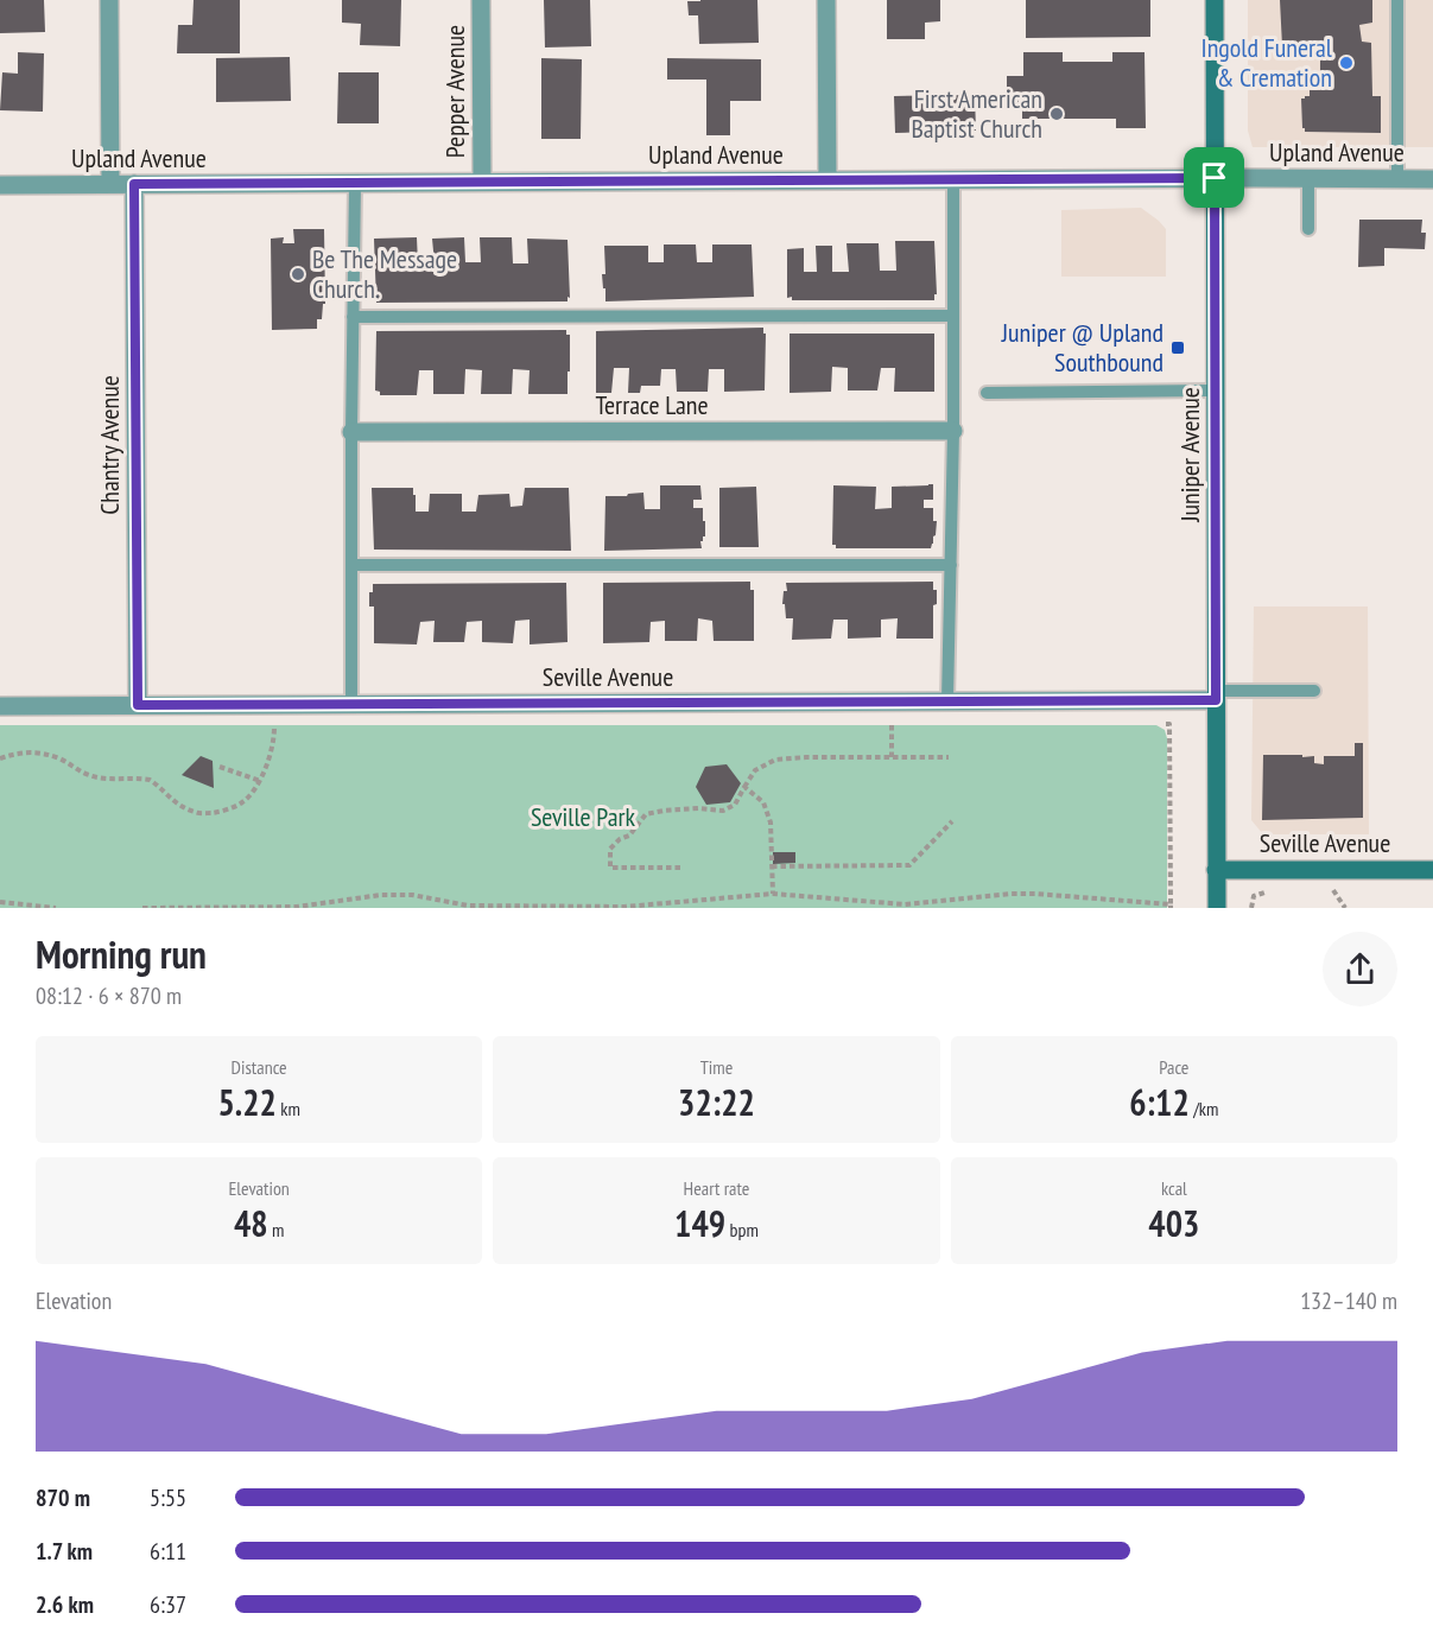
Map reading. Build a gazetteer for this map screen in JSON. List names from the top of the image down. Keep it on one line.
{"streets":{"street":["Pepper Avenue","Upland Avenue","Terrace Lane","Chantry Avenue","Juniper Avenue","Seville Avenue"]},"crossings":[["Pepper Avenue","Upland Avenue"],["Upland Avenue","Chantry Avenue"],["Upland Avenue","Juniper Avenue"],["Chantry Avenue","Seville Avenue"],["Juniper Avenue","Seville Avenue"]],"parks":["Seville Park"],"places":{"other":["Ingold Funeral & Cremation","First American Baptist Church","Be The Message Church."],"transit":["Juniper @ Upland Southbound"]},"page":{"heading":["Morning run","08:12 · 6 × 870 m"],"stats":[["Distance","5.22 km"],["Time","32:22"],["Pace","6:12 /km"],["Elevation","48 m"],["Heart rate","149 bpm"],["kcal","403"]],"chart":["Elevation","132–140 m"],"list":[{"name":"870 m","note":"5:55"},{"name":"1.7 km","note":"6:11"},{"name":"2.6 km","note":"6:37"}]}}
